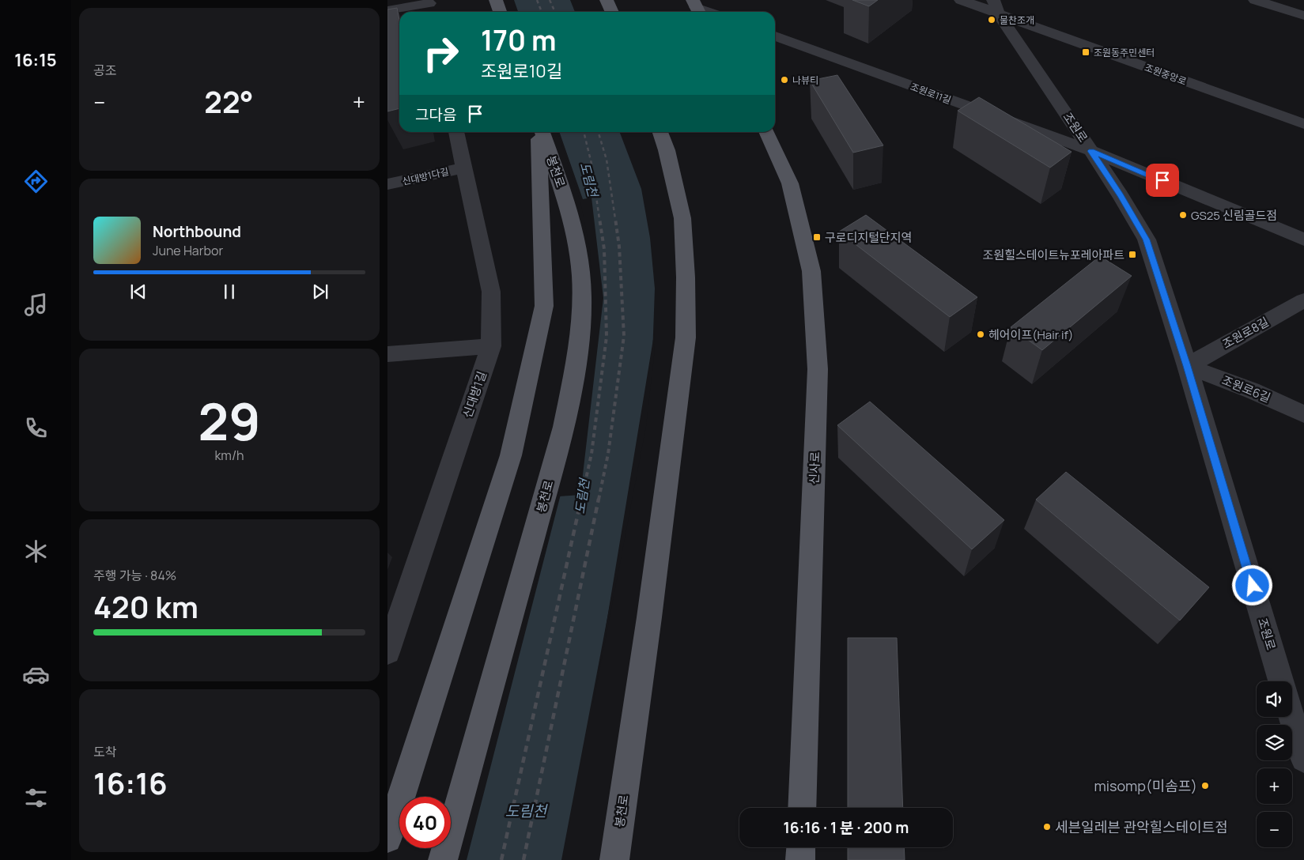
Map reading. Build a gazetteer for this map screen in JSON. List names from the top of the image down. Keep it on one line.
{"streets":{"main road":["봉천로","신사로"],"street":["조원중앙로","조원로11길","조원로","신대방1다길","조원로8길","조원로6길","신대방1길"]},"crossings":[["조원중앙로","조원로"],["조원로11길","조원로"],["조원로","조원로8길"],["조원로","조원로6길"],["신대방1다길","신대방1길"],["조원로8길","조원로6길"]],"water":["도림천"],"places":{"other":["물찬조개","나뷰티","GS25 신림골드점","헤어이프(Hair if)","misomp(미솜프)","세븐일레븐 관악힐스테이트점"],"transit":["조원동주민센터","구로디지털단지역","조원힐스테이트뉴포레아파트"]},"page":{"tabs":"16:15","tile":["공조",["29","km/h"],["주행 가능 · 84%","420 km"],["도착","16:16"]],"turn":["170 m","조원로10길"],"heat":["−","22°","+"],"then":"그다음","song":["Northbound","June Harbor"],"map_buttons":["+","−"],"limit":"40","trip":"16:16 · 1 분 · 200 m"}}
